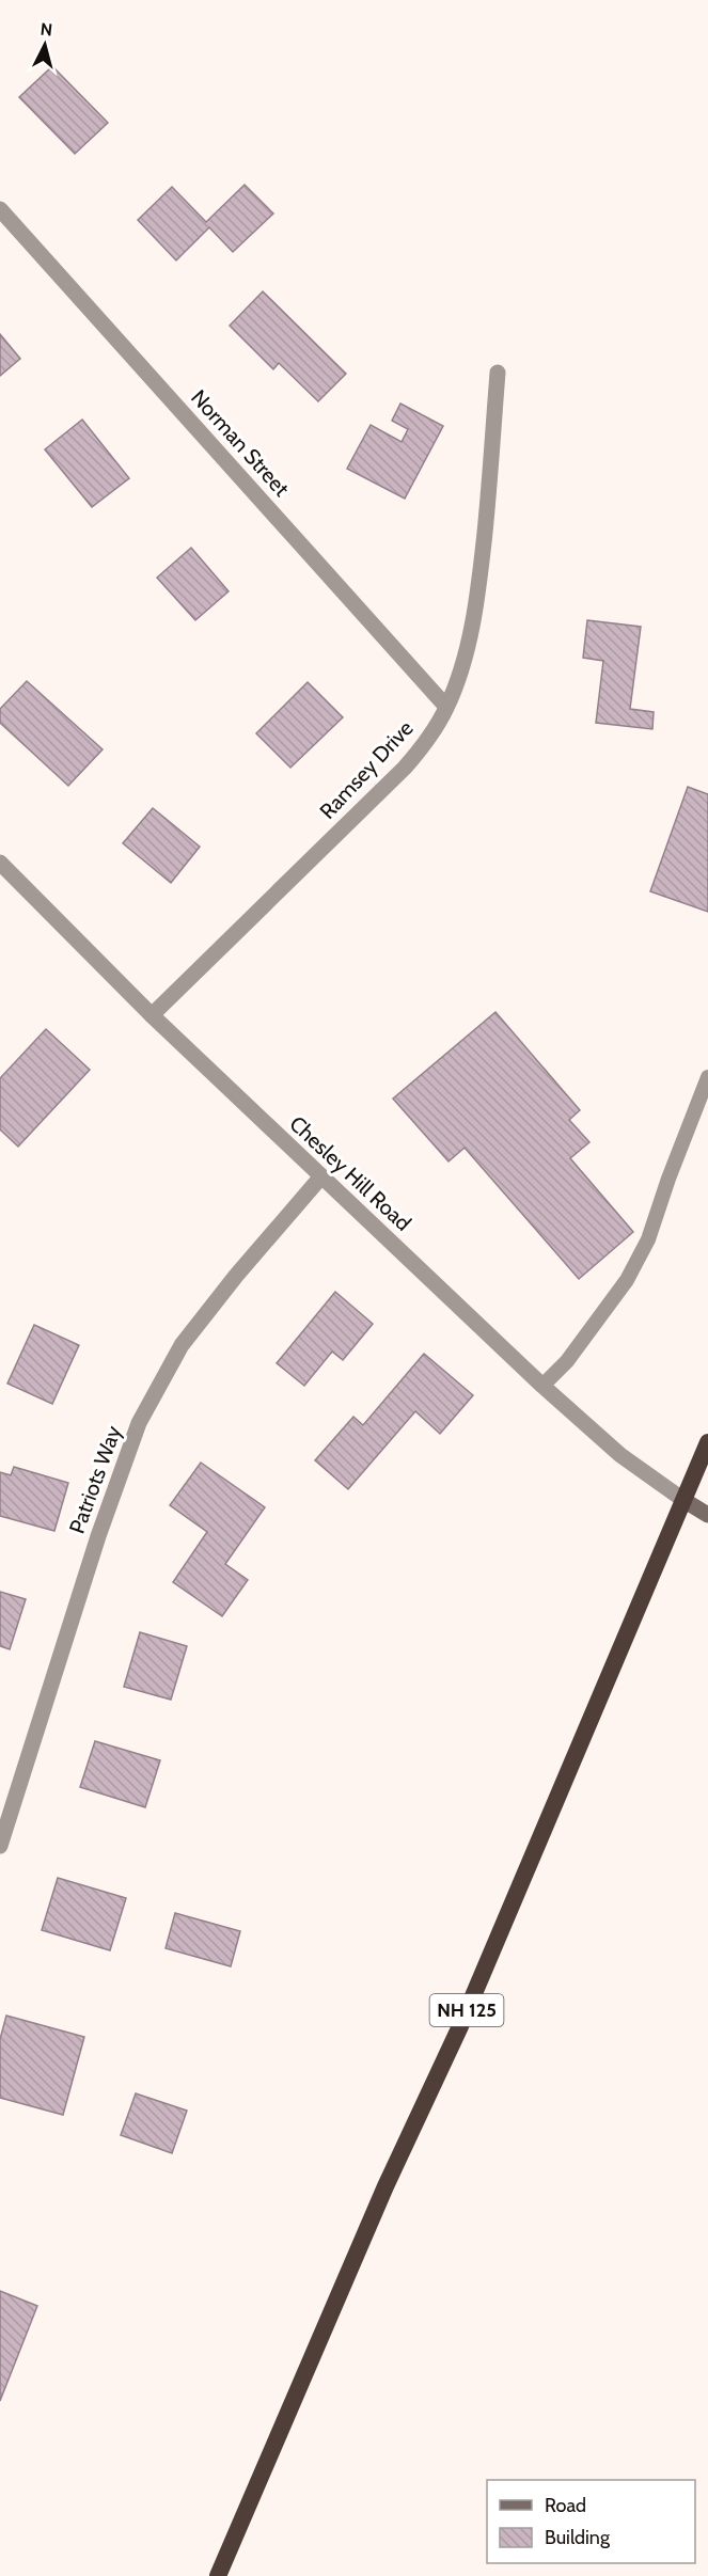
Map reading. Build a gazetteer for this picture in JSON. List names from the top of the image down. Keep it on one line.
{"streets":{"highway":["NH 125"],"street":["Norman Street","Ramsey Drive","Chesley Hill Road","Patriots Way"]},"crossings":[["Norman Street","Ramsey Drive"],["Ramsey Drive","Chesley Hill Road"],["Chesley Hill Road","Patriots Way"],["Chesley Hill Road","NH 125"]],"legend":["Road","Building"],"north":"top"}
